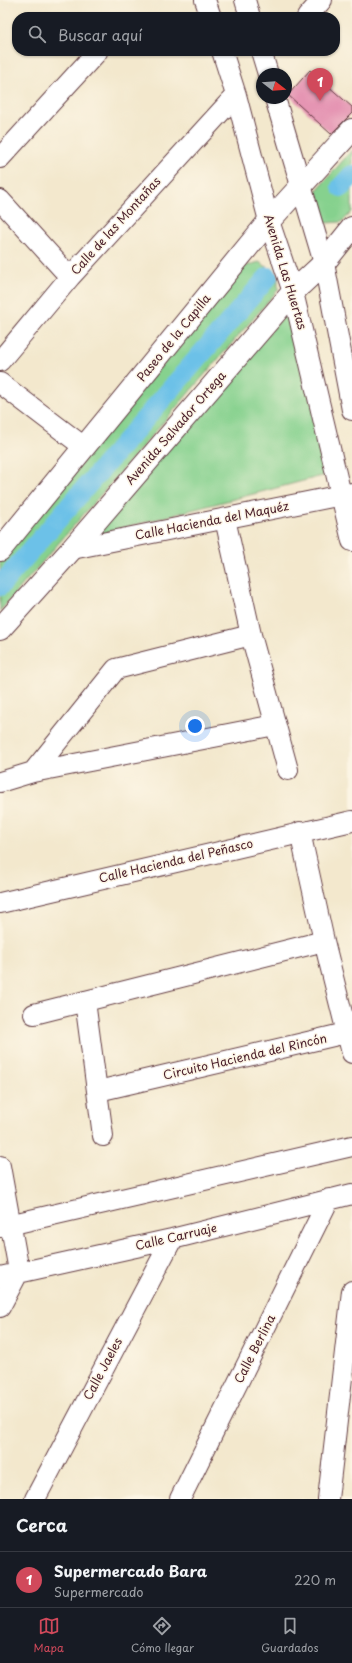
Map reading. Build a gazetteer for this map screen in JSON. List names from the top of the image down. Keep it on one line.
{"streets":{"main road":["Paseo de la Capilla","Avenida Salvador Ortega"],"street":["Calle de las Montañas","Avenida Las Huertas","Calle Hacienda del Maquéz","Calle Hacienda del Peñasco","Circuito Hacienda del Rincón","Calle Carruaje","Calle Berlina","Calle Jaeles"]},"crossings":[["Calle de las Montañas","Avenida Las Huertas"],["Avenida Las Huertas","Paseo de la Capilla"],["Avenida Las Huertas","Avenida Salvador Ortega"],["Avenida Las Huertas","Calle Hacienda del Maquéz"],["Avenida Salvador Ortega","Calle Hacienda del Maquéz"],["Calle Carruaje","Calle Berlina"],["Calle Carruaje","Calle Jaeles"]],"north":"right","page":{"search":"Buscar aquí","pins":"1","heading":"Cerca","list":[{"mark":"1","name":"Supermercado Bara","note":"Supermercado","value":"220 m"}],"nav":["Mapa","Cómo llegar","Guardados"]}}
